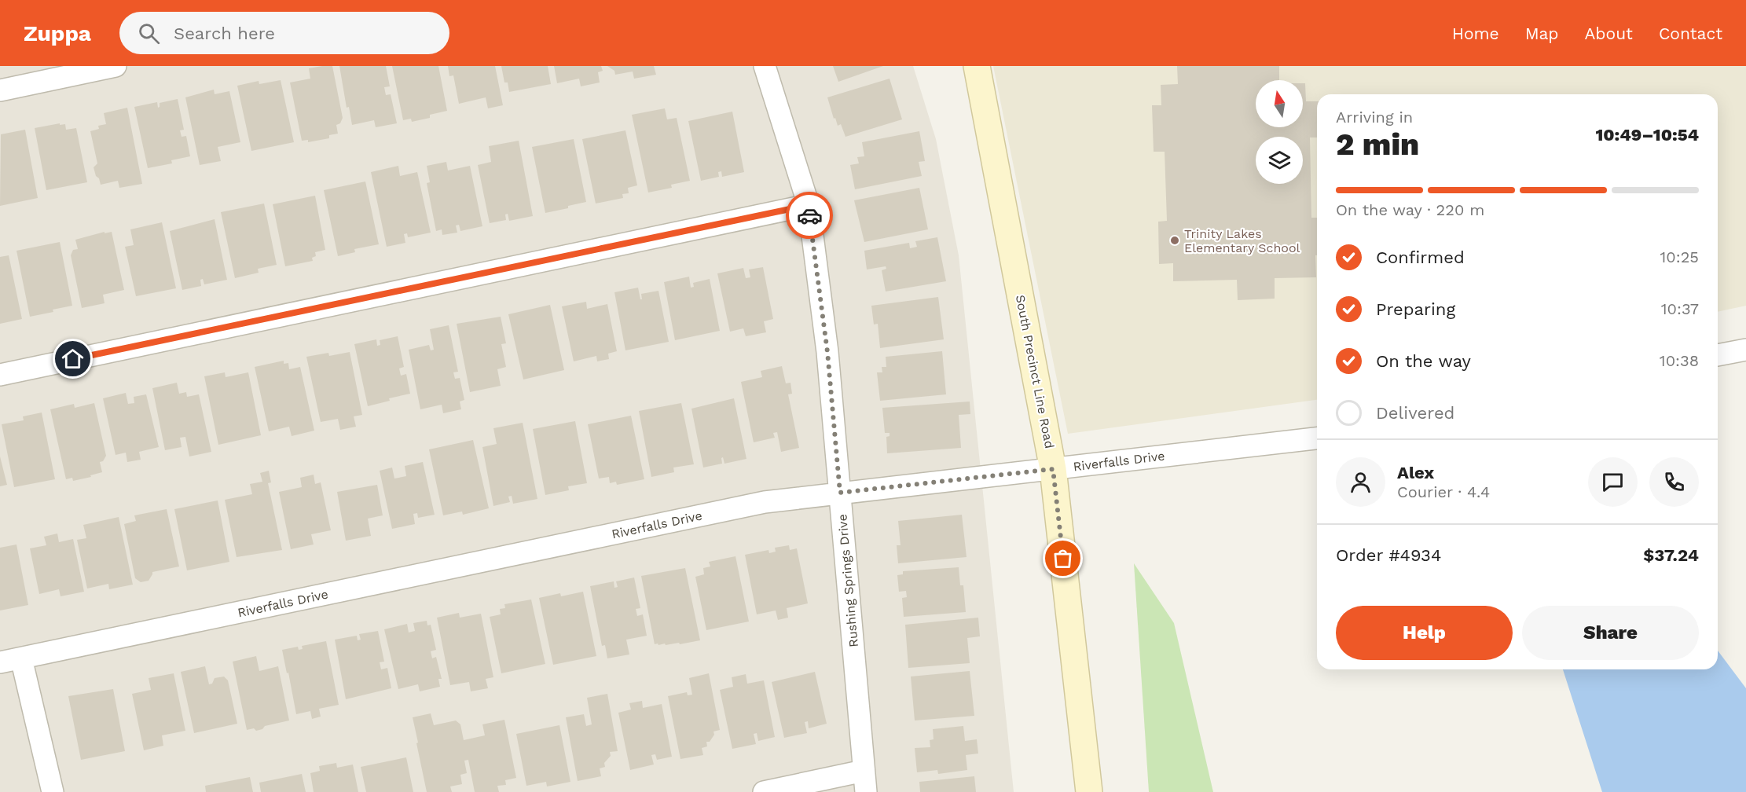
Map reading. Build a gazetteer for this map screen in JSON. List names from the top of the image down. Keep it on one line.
{"streets":{"main road":["South Precinct Line Road"],"street":["Riverfalls Drive","Rushing Springs Drive"]},"crossings":[["South Precinct Line Road","Riverfalls Drive"],["Riverfalls Drive","Rushing Springs Drive"]],"places":["Trinity Lakes Elementary School"],"north":"top","page":{"header":"Zuppa","search":"Search here","nav":["Home","Map","About","Contact"],"heading":["2 min","Arriving in","10:49–10:54"],"panel":["Alex","Courier · 4.4","Order #4934","$37.24"],"bar":"On the way · 220 m","list":[["Confirmed","10:25"],["Preparing","10:37"],["On the way","10:38"],"Delivered"],"buttons":["Help","Share"]}}
